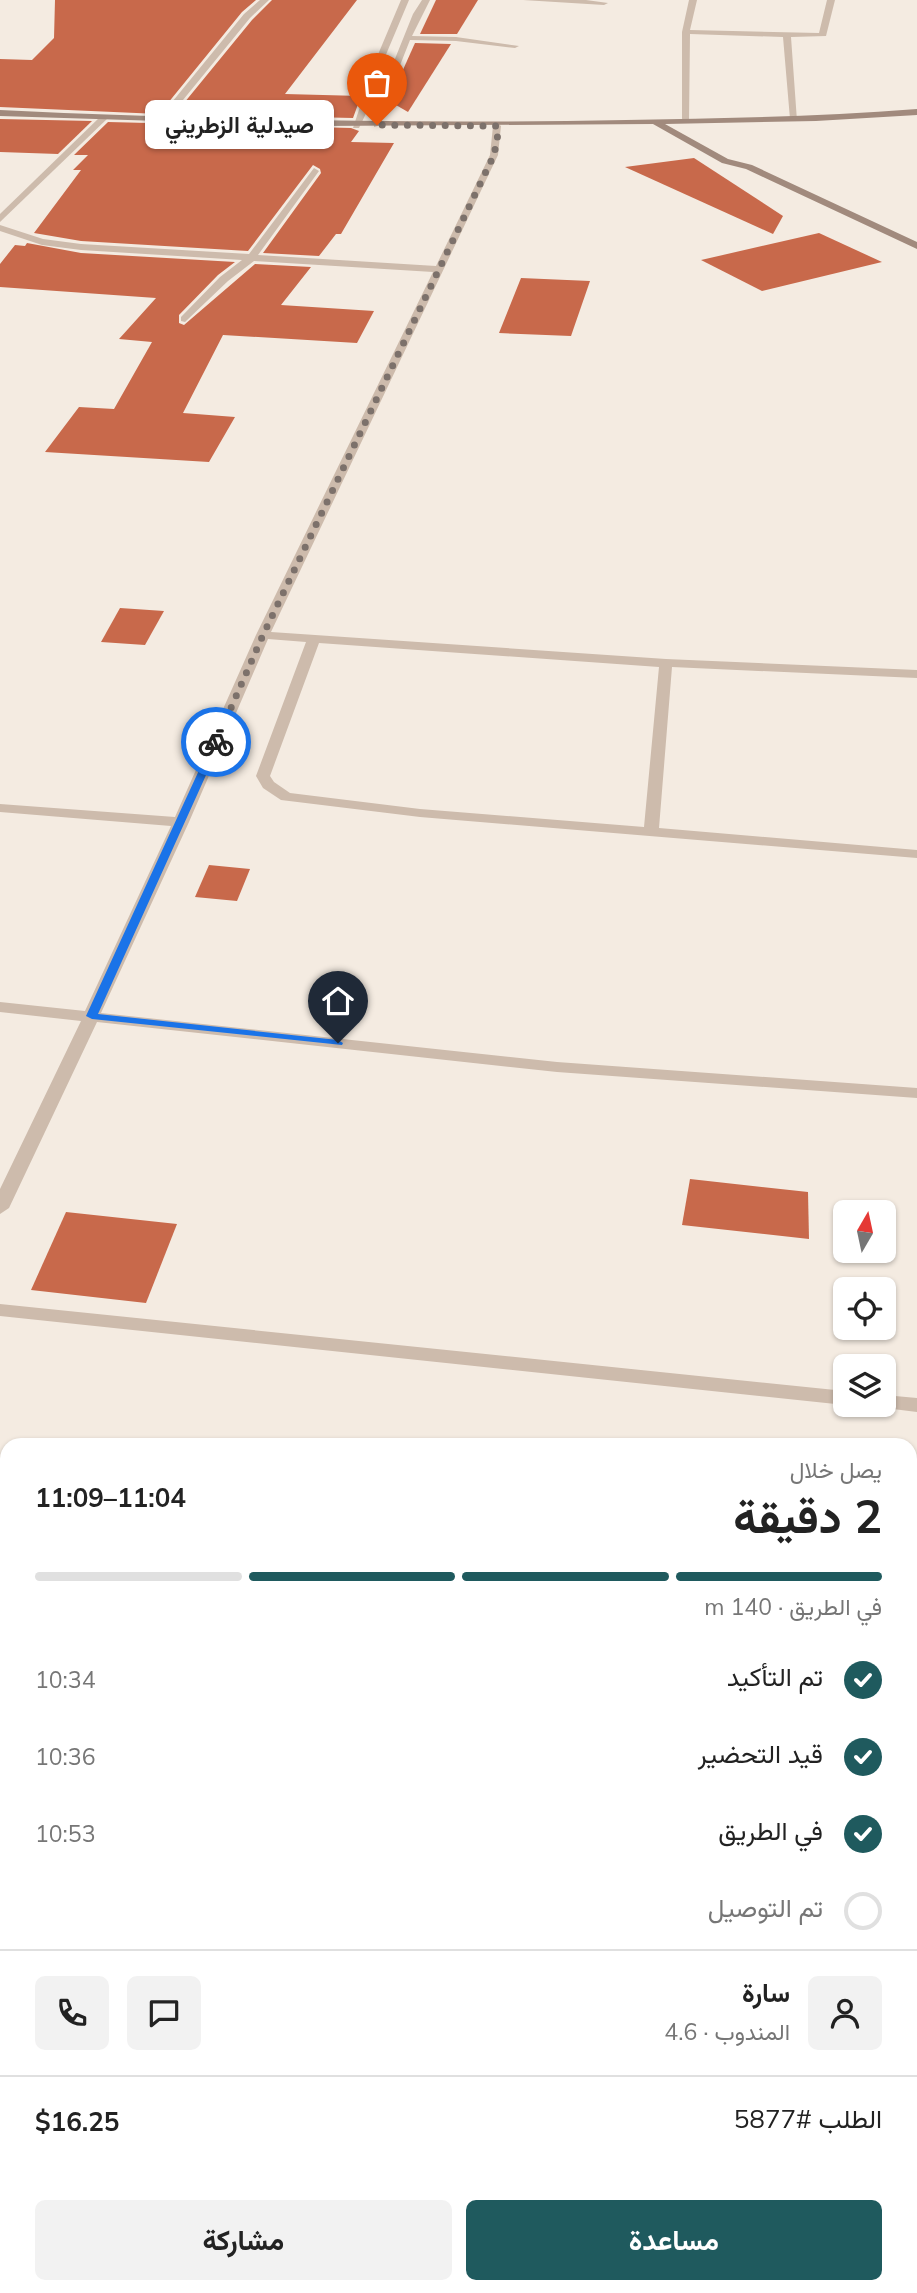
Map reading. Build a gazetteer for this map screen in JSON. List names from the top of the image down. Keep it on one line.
{"places":["صيدلية الزطريني"],"north":"top","page":{"bubble":"صيدلية الزطريني","heading":["2 دقيقة","يصل خلال","11:04–11:09"],"panel":["سارة","المندوب · 4.6","الطلب #5877","$16.25"],"bar":"في الطريق · 140 m","list":[["تم التأكيد","10:34"],["قيد التحضير","10:36"],["في الطريق","10:53"],"تم التوصيل"],"buttons":["مساعدة","مشاركة"]}}
